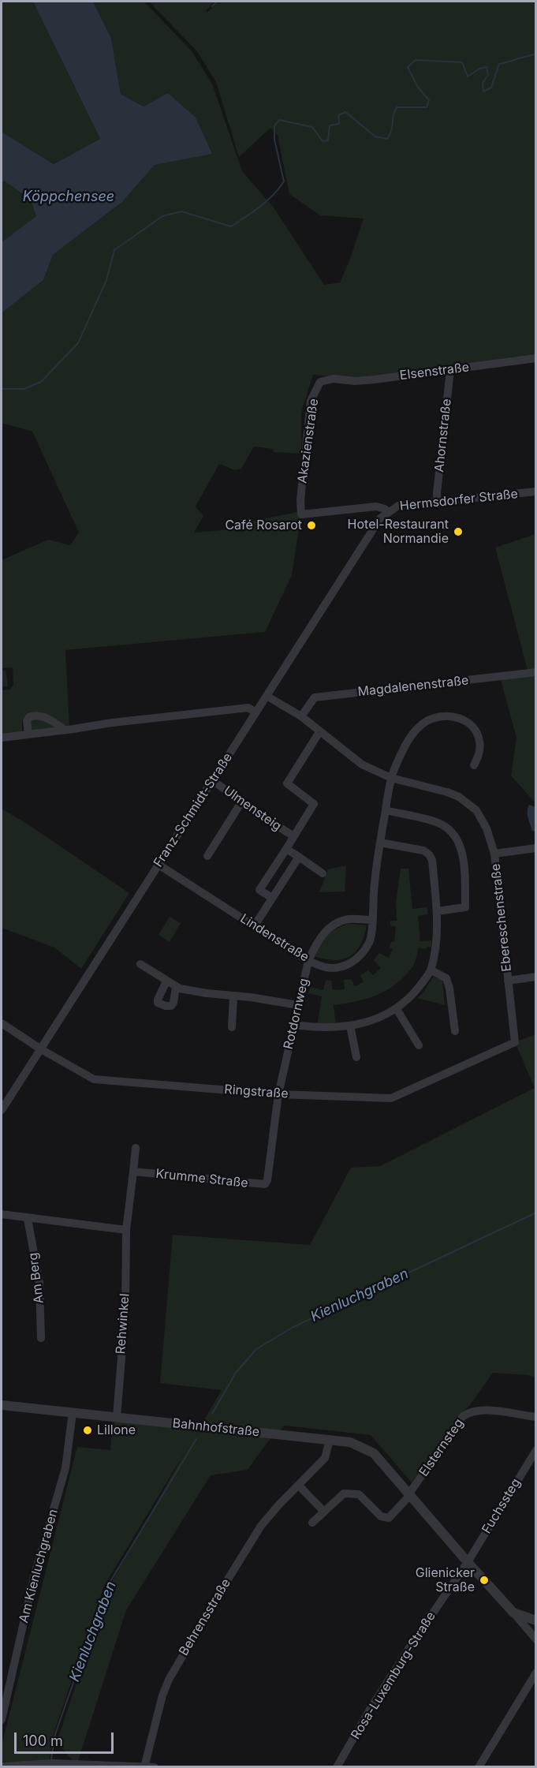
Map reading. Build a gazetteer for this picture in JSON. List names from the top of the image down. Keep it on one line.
{"streets":{"street":["Elsenstraße","Ahornstraße","Akazienstraße","Hermsdorfer Straße","Magdalenenstraße","Ulmensteig","Franz-Schmidt-Straße","Ebereschenstraße","Lindenstraße","Rotdornweg","Ringstraße","Krumme Straße","Am Berg","Rehwinkel","Bahnhofstraße","Elsternsteg","Fuchssteg","Am Kienluchgraben","Behrensstraße","Rosa-Luxemburg-Straße"]},"crossings":[["Elsenstraße","Ahornstraße"],["Elsenstraße","Akazienstraße"],["Ahornstraße","Hermsdorfer Straße"],["Akazienstraße","Hermsdorfer Straße"],["Hermsdorfer Straße","Franz-Schmidt-Straße"],["Magdalenenstraße","Ebereschenstraße"],["Ulmensteig","Franz-Schmidt-Straße"],["Franz-Schmidt-Straße","Ebereschenstraße"],["Franz-Schmidt-Straße","Lindenstraße"],["Franz-Schmidt-Straße","Ringstraße"],["Ebereschenstraße","Lindenstraße"],["Ebereschenstraße","Ringstraße"],["Lindenstraße","Rotdornweg"],["Rotdornweg","Ringstraße"],["Rotdornweg","Krumme Straße"],["Ringstraße","Krumme Straße"],["Rehwinkel","Bahnhofstraße"],["Bahnhofstraße","Elsternsteg"],["Bahnhofstraße","Fuchssteg"],["Bahnhofstraße","Am Kienluchgraben"],["Bahnhofstraße","Behrensstraße"],["Bahnhofstraße","Rosa-Luxemburg-Straße"],["Fuchssteg","Rosa-Luxemburg-Straße"]],"water":["Köppchensee","Kienluchgraben"],"places":["Café Rosarot","Hotel-Restaurant Normandie","Lillone","Glienicker Straße"],"scale_bar":"100 m"}
